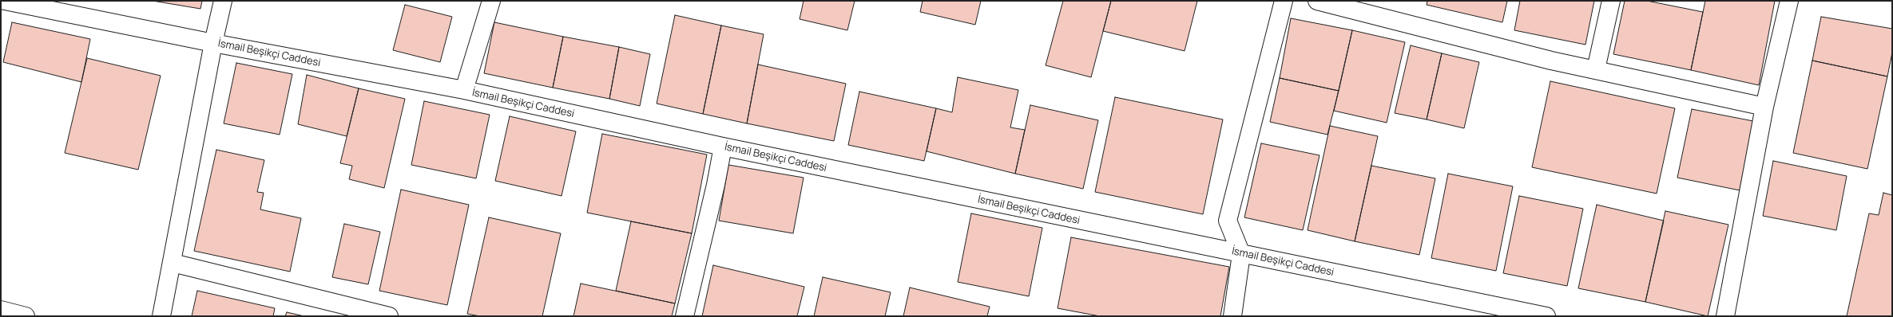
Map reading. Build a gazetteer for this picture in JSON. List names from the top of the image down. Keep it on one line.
{"streets":{"street":["İsmail Beşikçi Caddesi"]}}
